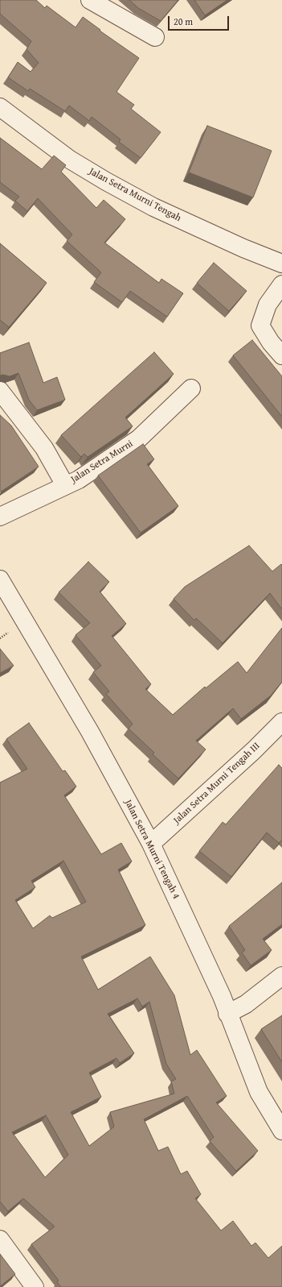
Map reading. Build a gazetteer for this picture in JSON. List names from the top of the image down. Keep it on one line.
{"streets":{"street":["Jalan Setra Murni Tengah","Jalan Setra Murni","Jalan Setra Murni Tengah III","Jalan Setra Murni Tengah 4"]},"crossings":[["Jalan Setra Murni Tengah III","Jalan Setra Murni Tengah 4"]],"scale_bar":"20 m"}
